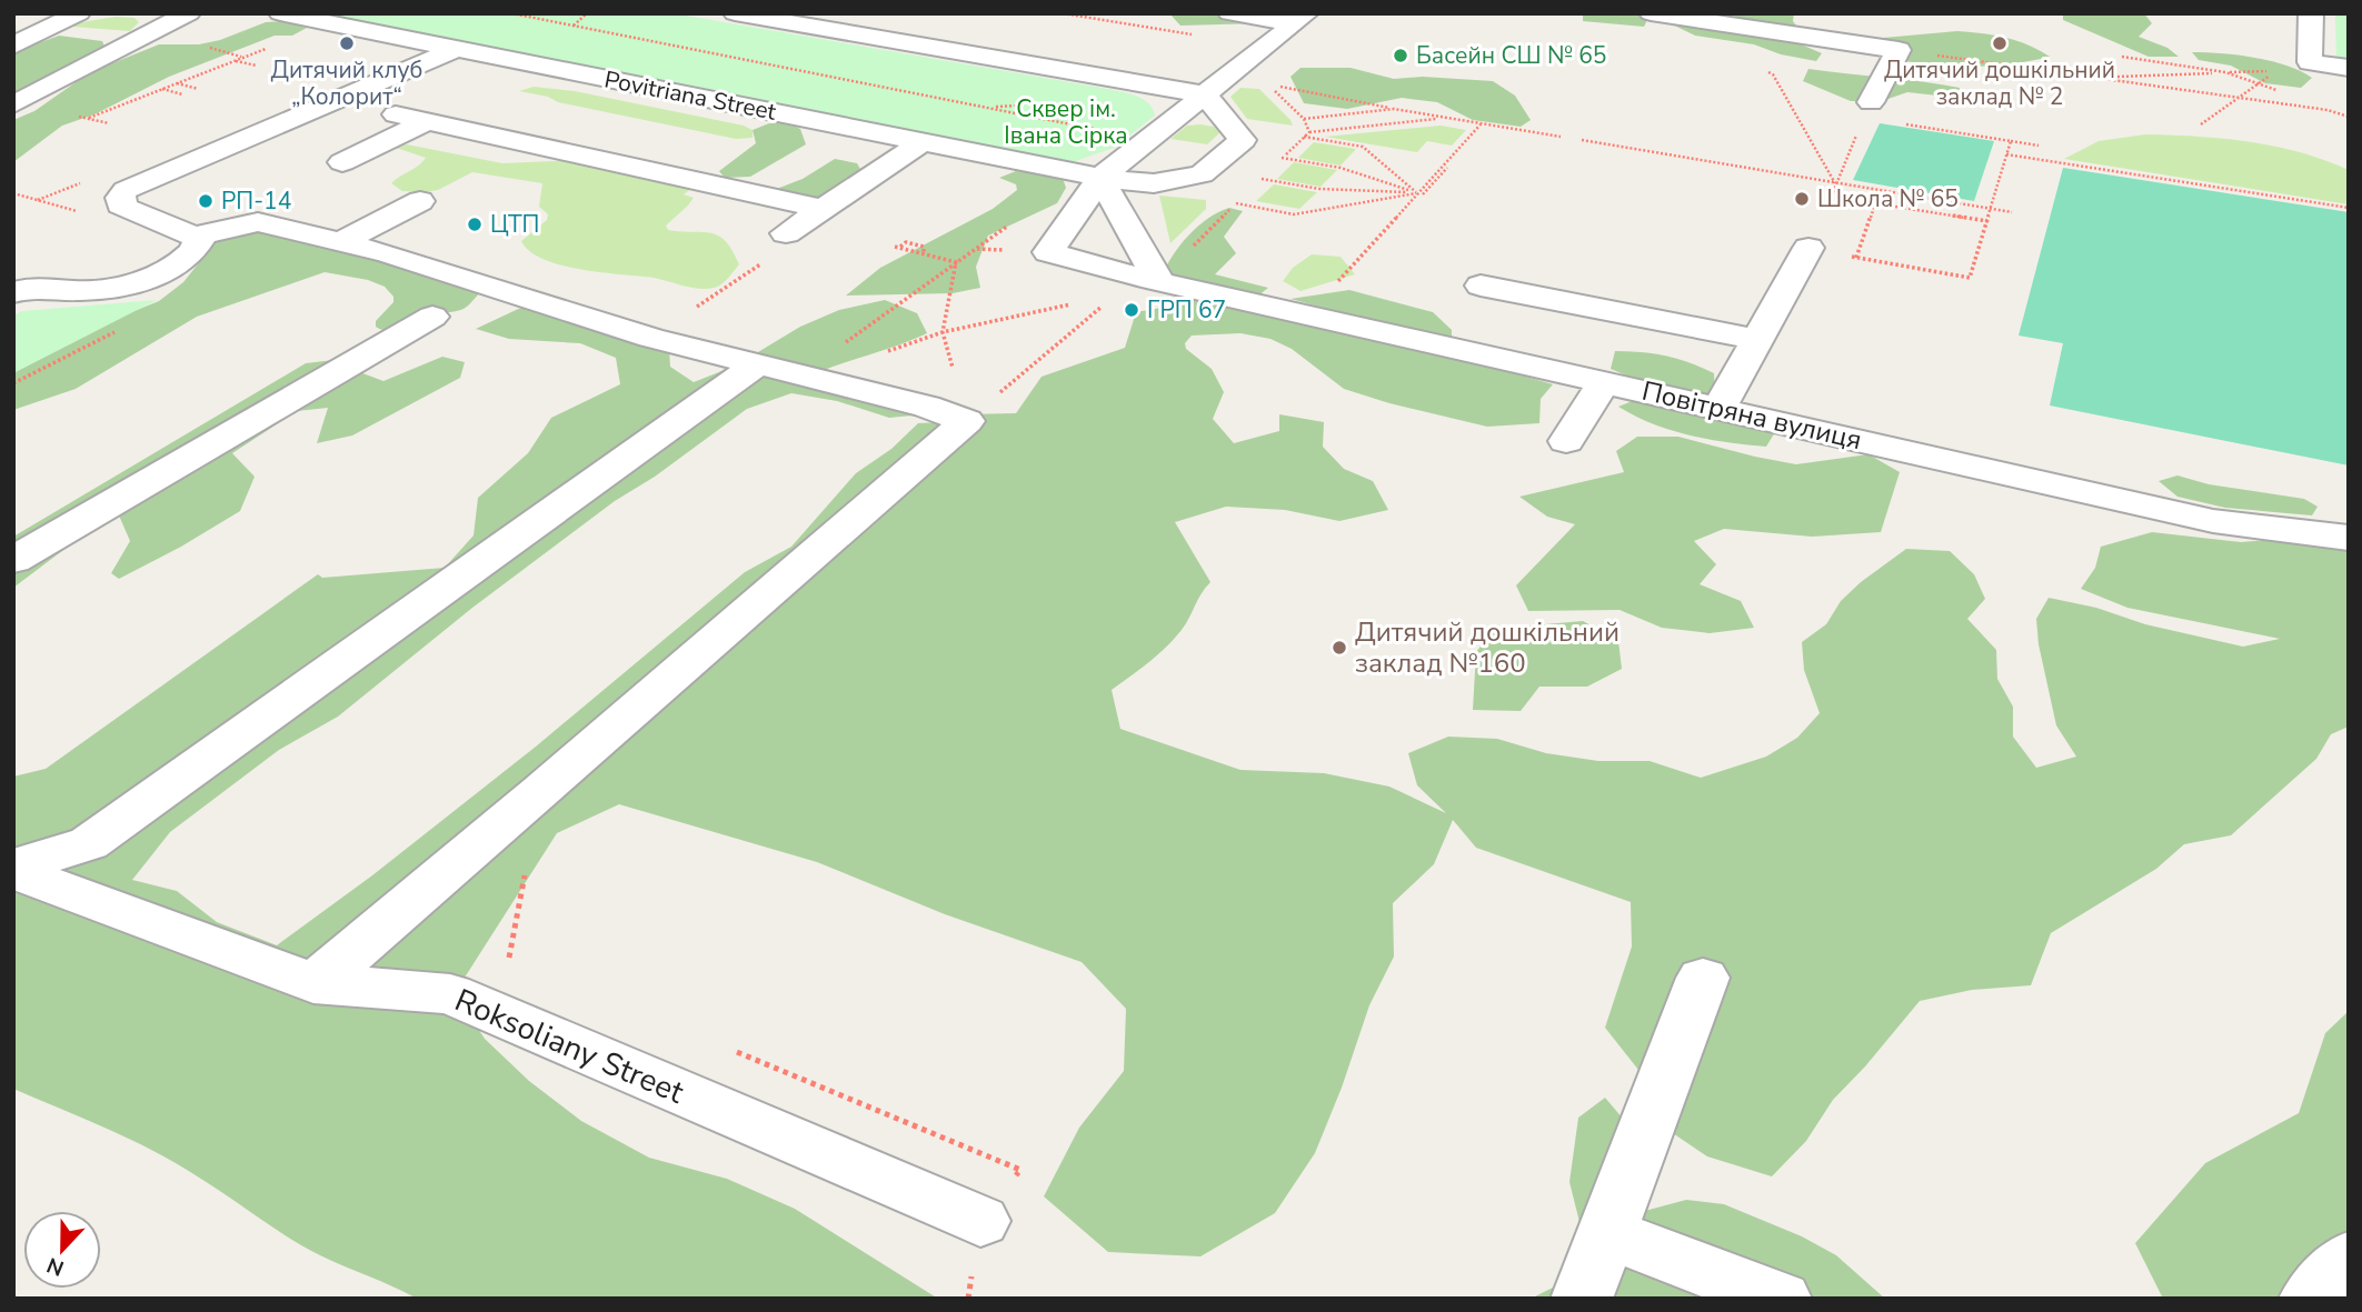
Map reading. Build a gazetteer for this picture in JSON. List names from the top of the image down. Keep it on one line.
{"streets":{"street":["Povitriana Street","Повітряна вулиця","Roksoliany Street"]},"crossings":[["Povitriana Street","Повітряна вулиця"]],"parks":["Сквер ім. Івана Сірка"],"places":["Дитячий клуб „Колорит“","Дитячий дошкільний заклад № 2","Басейн СШ № 65","Школа № 65","РП-14","ЦТП","ГРП 67","Дитячий дошкільний заклад №160"],"north":"bottom"}
